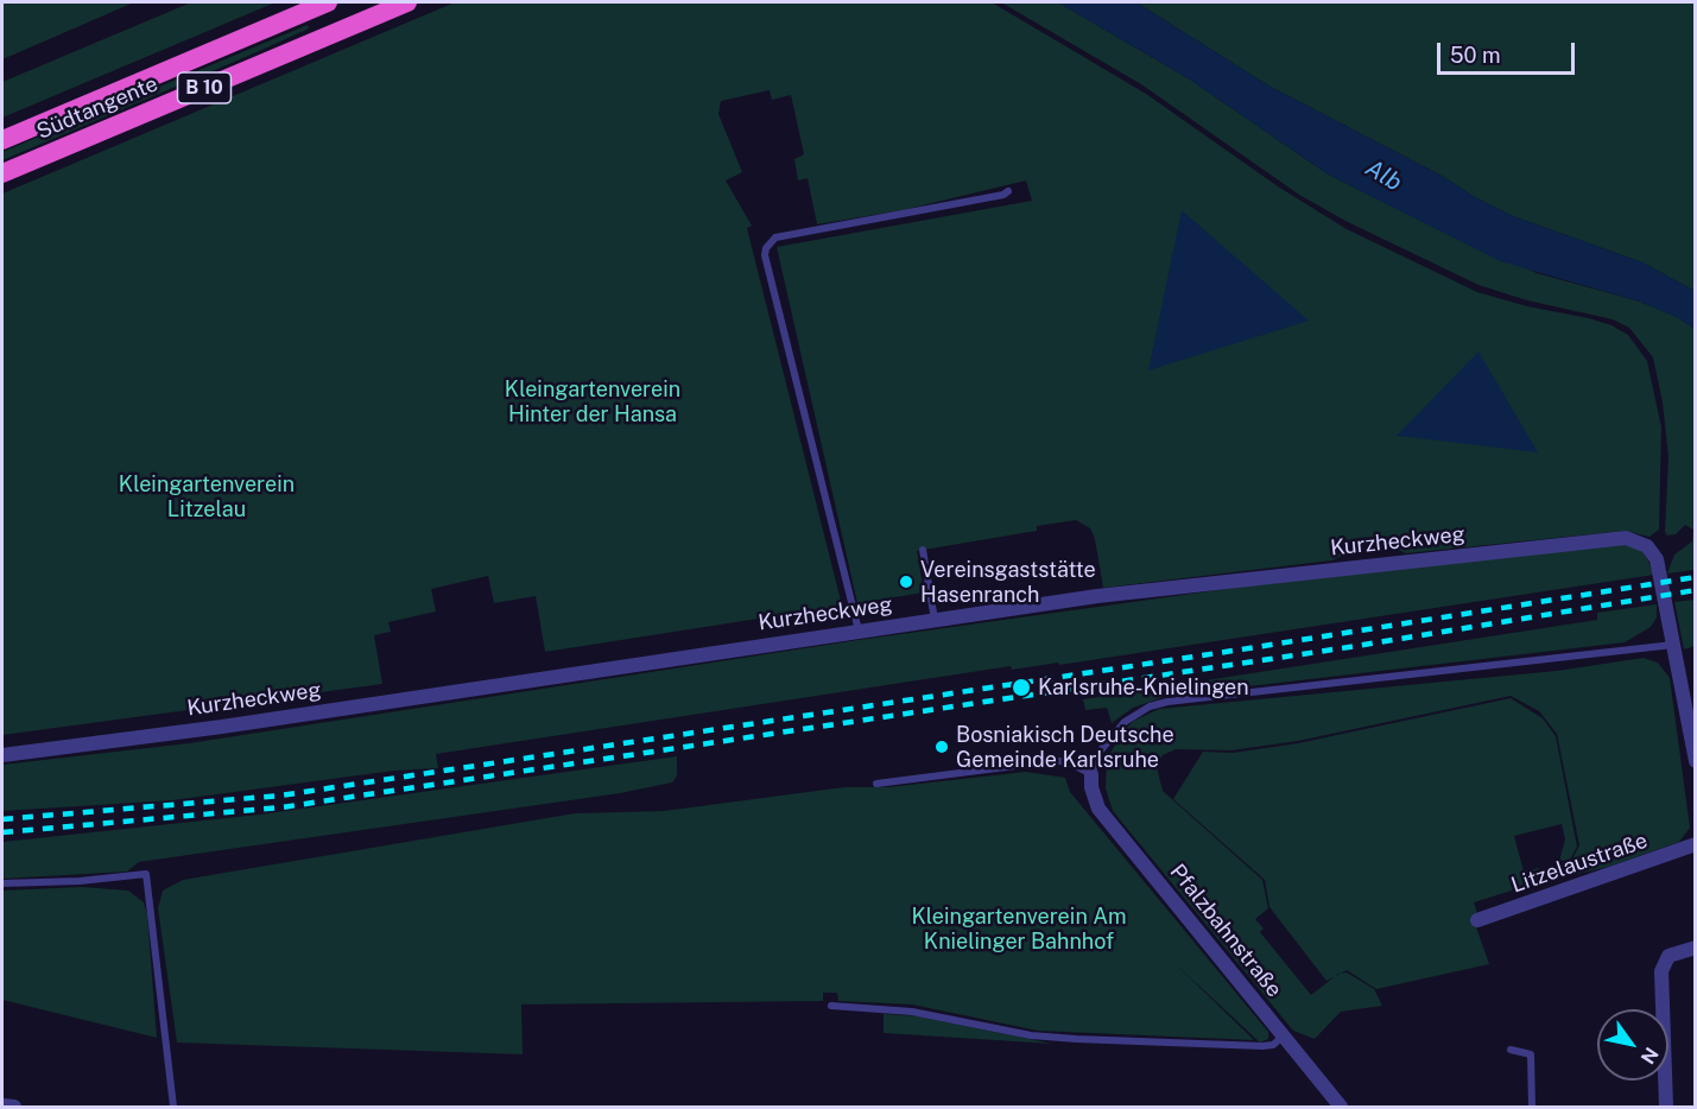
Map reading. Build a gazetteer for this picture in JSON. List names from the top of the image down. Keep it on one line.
{"streets":{"highway":["B 10","Südtangente"],"street":["Kurzheckweg","Litzelaustraße","Pfalzbahnstraße"]},"water":["Alb"],"parks":["Kleingartenverein Hinter der Hansa","Kleingartenverein Litzelau","Kleingartenverein Am Knielinger Bahnhof"],"places":["Vereinsgaststätte Hasenranch","Karlsruhe-Knielingen","Bosniakisch Deutsche Gemeinde Karlsruhe"],"scale_bar":"50 m","north":"bottom right"}
